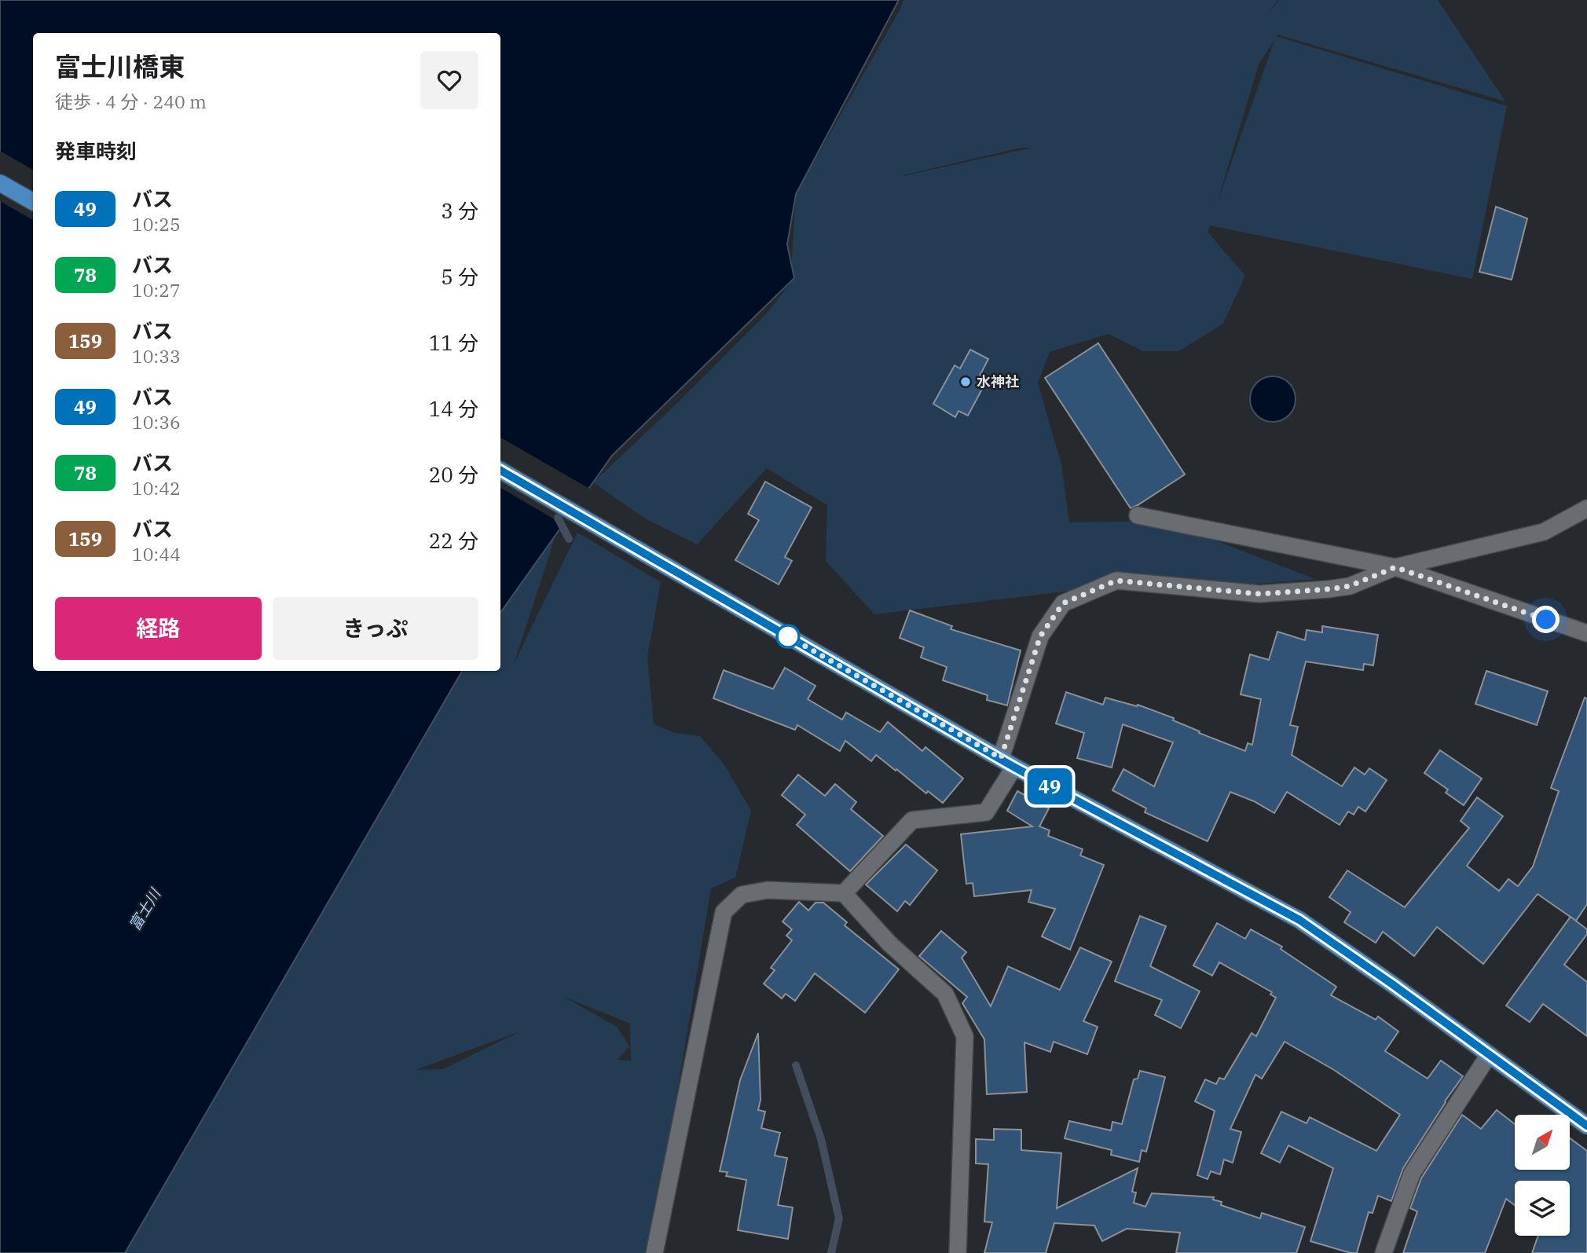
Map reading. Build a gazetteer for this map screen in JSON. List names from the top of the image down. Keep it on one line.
{"water":["富士川"],"places":["水神社"],"lines":["bus line 49"],"north":"top right","page":{"on_map":"49","heading":[["富士川橋東","徒歩 · 4 分 · 240 m"],"発車時刻"],"list":[{"mark":"49","name":"バス","note":"10:25","value":"3 分"},{"mark":"78","name":"バス","note":"10:27","value":"5 分"},{"mark":"159","name":"バス","note":"10:33","value":"11 分"},{"mark":"49","name":"バス","note":"10:36","value":"14 分"},{"mark":"78","name":"バス","note":"10:42","value":"20 分"},{"mark":"159","name":"バス","note":"10:44","value":"22 分"}],"buttons":["経路","きっぷ"]}}
